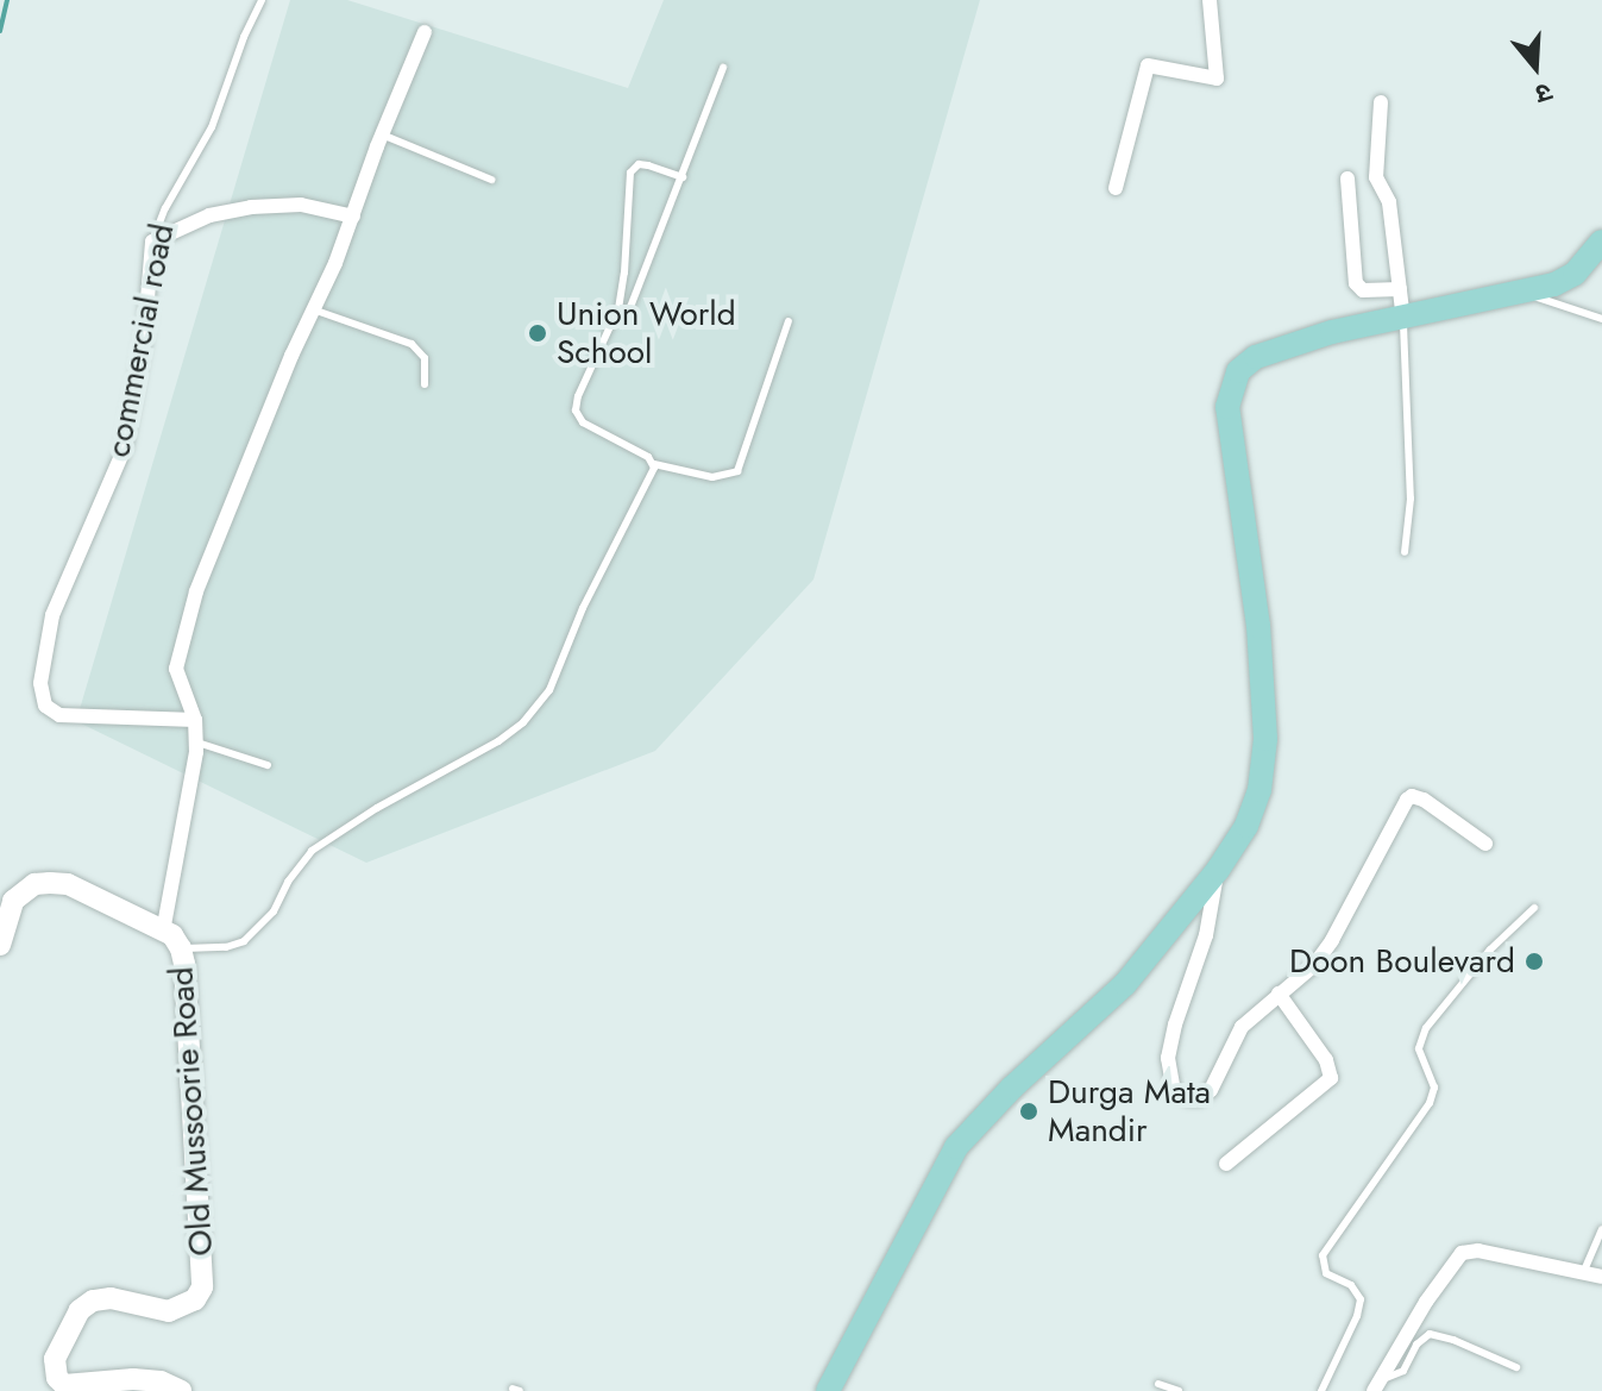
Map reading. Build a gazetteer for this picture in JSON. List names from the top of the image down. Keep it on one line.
{"streets":{"main road":["Old Mussoorie Road"],"street":["commercial road"]},"places":["Union World School","Doon Boulevard","Durga Mata Mandir"],"north":"bottom"}
